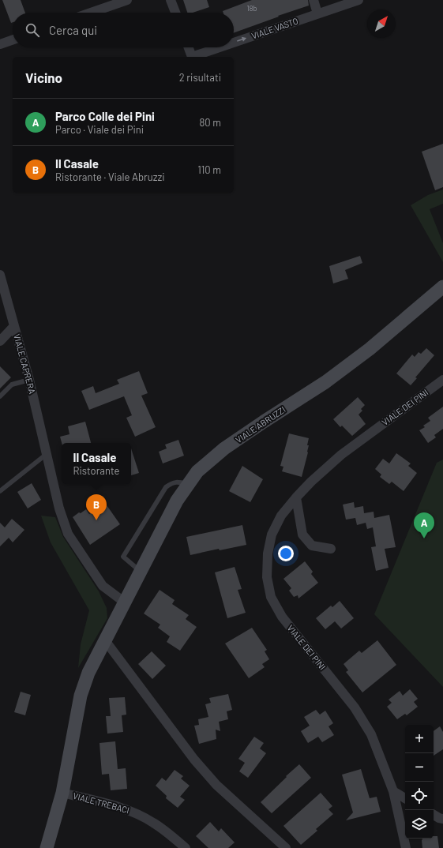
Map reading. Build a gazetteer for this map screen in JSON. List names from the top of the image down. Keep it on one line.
{"streets":{"street":["VIALE VASTO","VIALE CAPRERA","VIALE DEI PINI","VIALE ABRUZZI","VIALE TREBACI"]},"crossings":[["VIALE CAPRERA","VIALE ABRUZZI"],["VIALE ABRUZZI","VIALE TREBACI"]],"one_way":["VIALE VASTO"],"house_numbers":["18b"],"north":"top right","page":{"search":"Cerca qui","heading":["Vicino","2 risultati"],"list":[{"mark":"A","name":"Parco Colle dei Pini","note":"Parco · Viale dei Pini","value":"80 m"},{"mark":"B","name":"Il Casale","note":"Ristorante · Viale Abruzzi","value":"110 m"}],"popup":["Il Casale","Ristorante"],"pins":["B","A"],"map_buttons":["+","−"]}}
